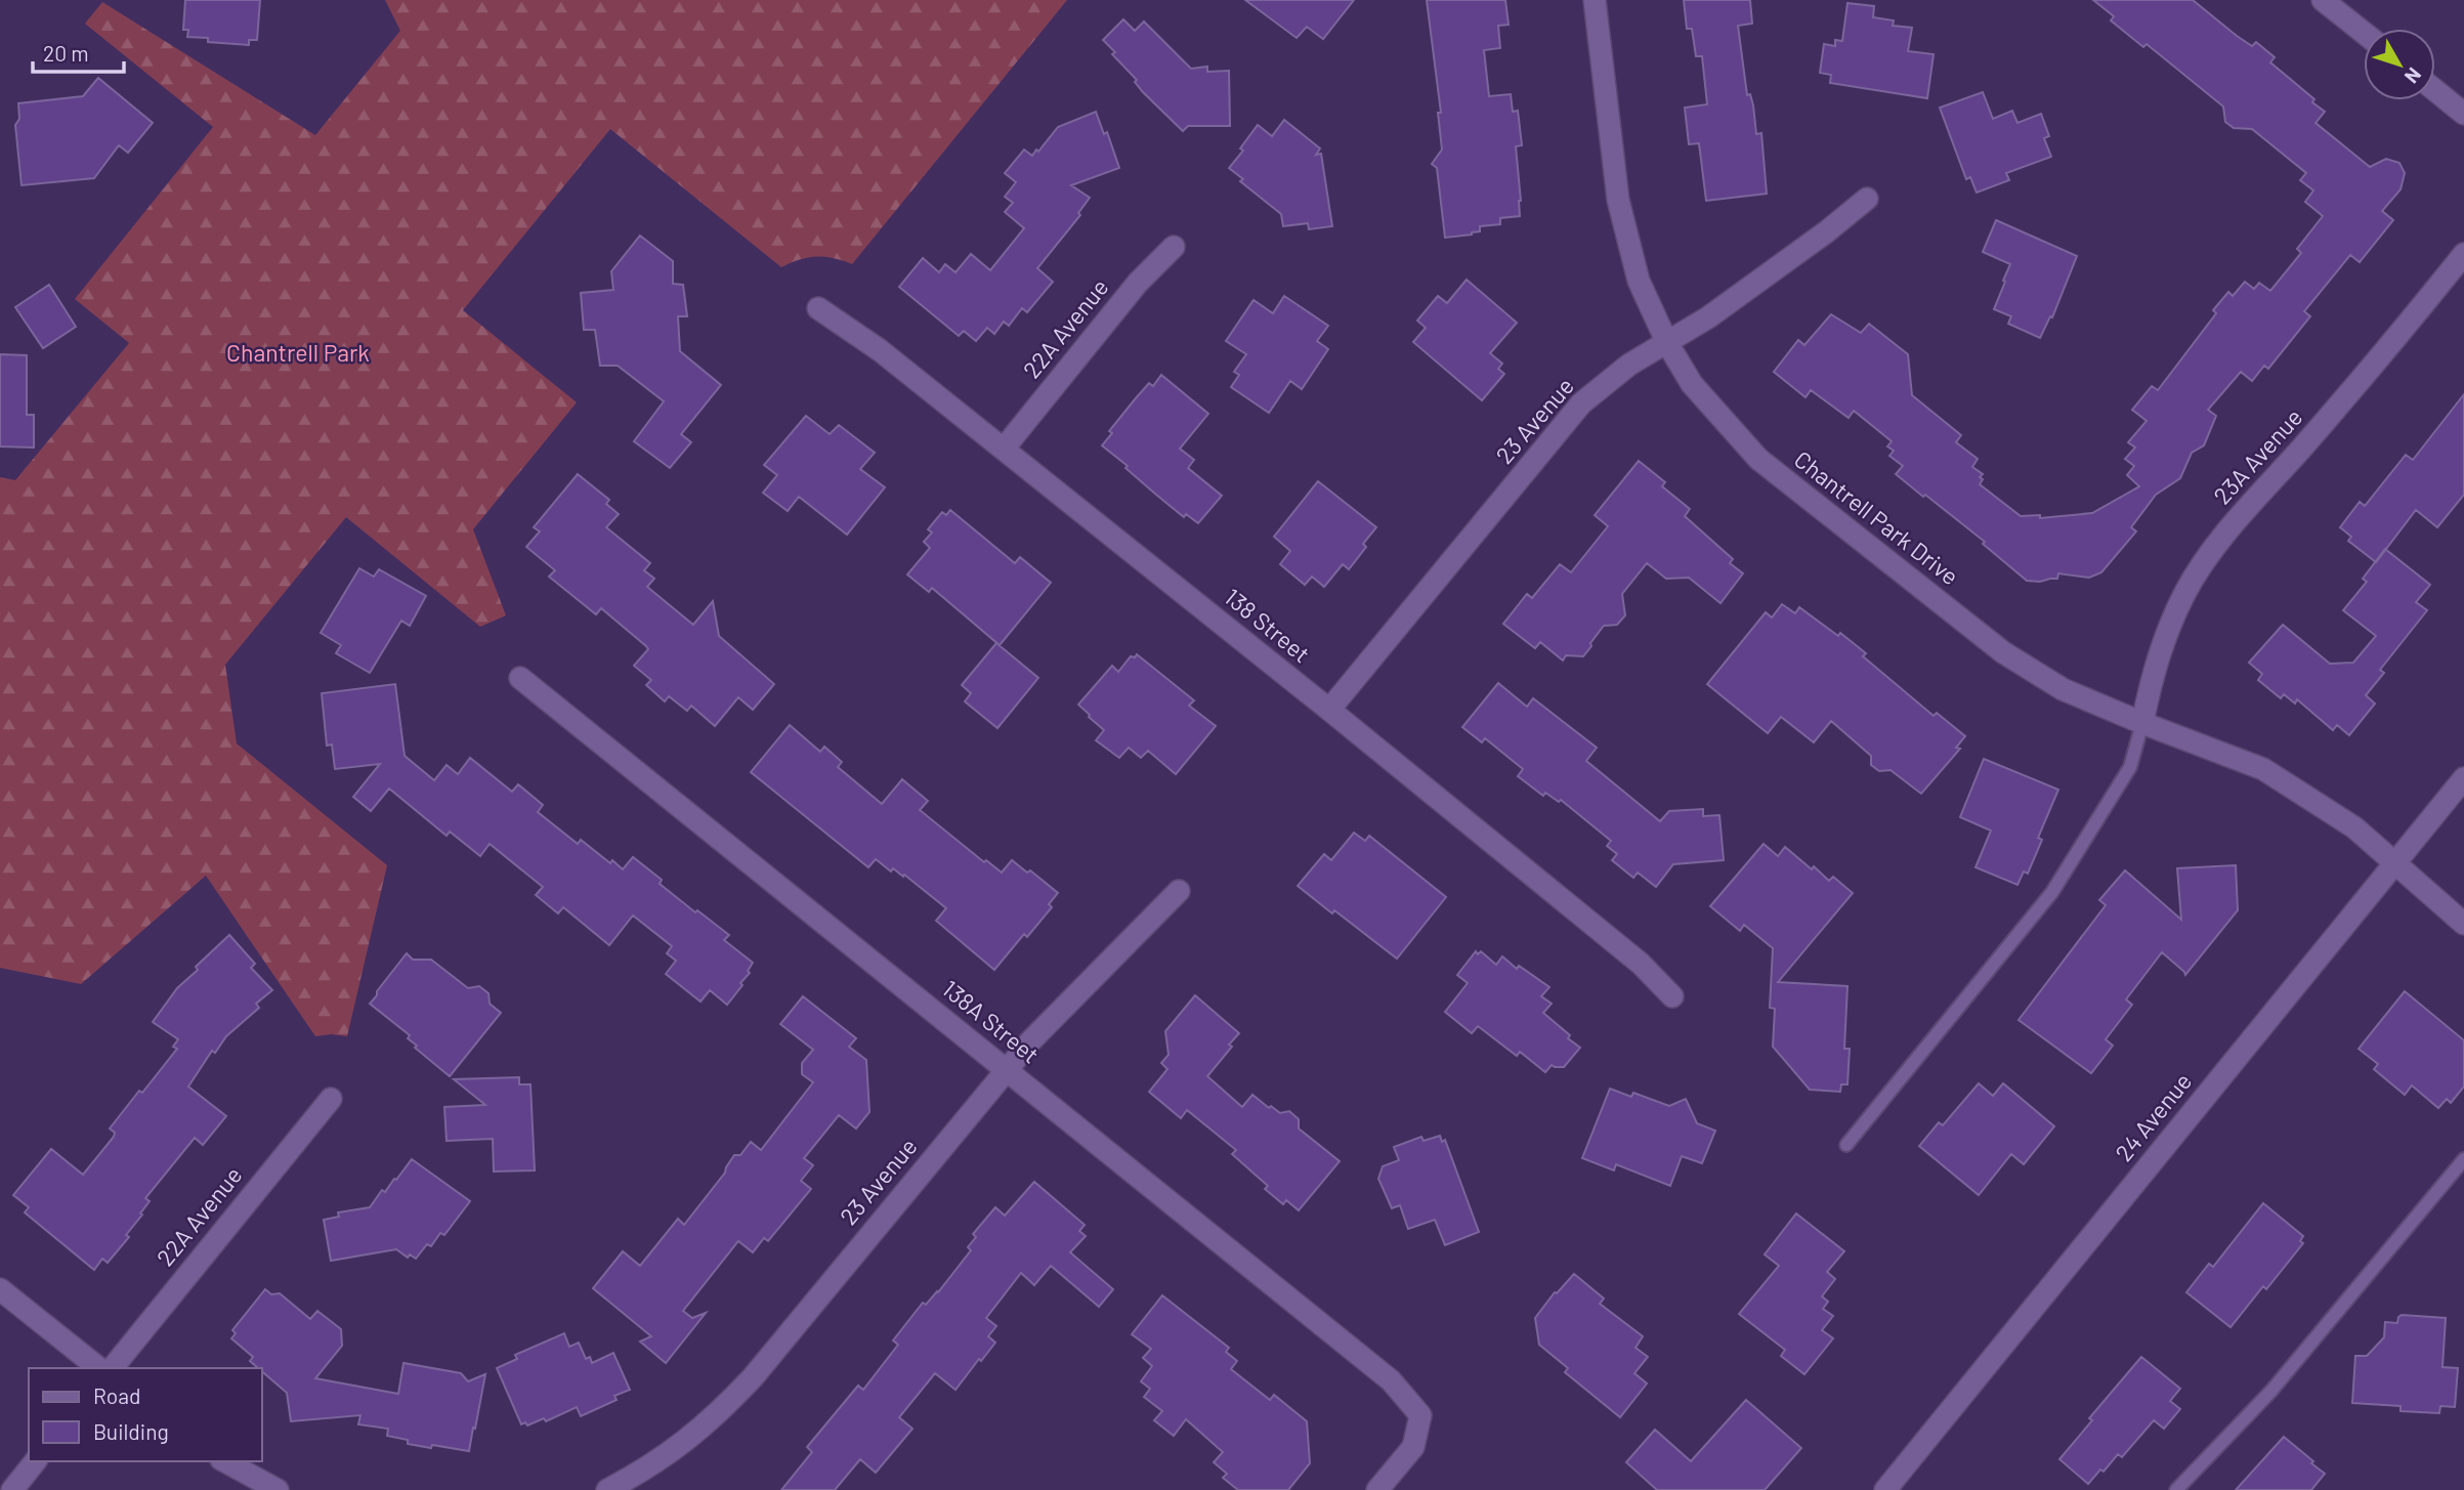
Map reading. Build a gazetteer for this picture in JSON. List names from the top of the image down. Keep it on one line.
{"streets":{"street":["22A Avenue","23 Avenue","23A Avenue","Chantrell Park Drive","138 Street","138A Street","24 Avenue"]},"crossings":[["22A Avenue","138 Street"],["23 Avenue","Chantrell Park Drive"],["23 Avenue","138 Street"],["23 Avenue","138A Street"],["23A Avenue","Chantrell Park Drive"],["Chantrell Park Drive","24 Avenue"]],"parks":["Chantrell Park"],"legend":["Road","Building"],"scale_bar":"20 m","north":"bottom right"}
